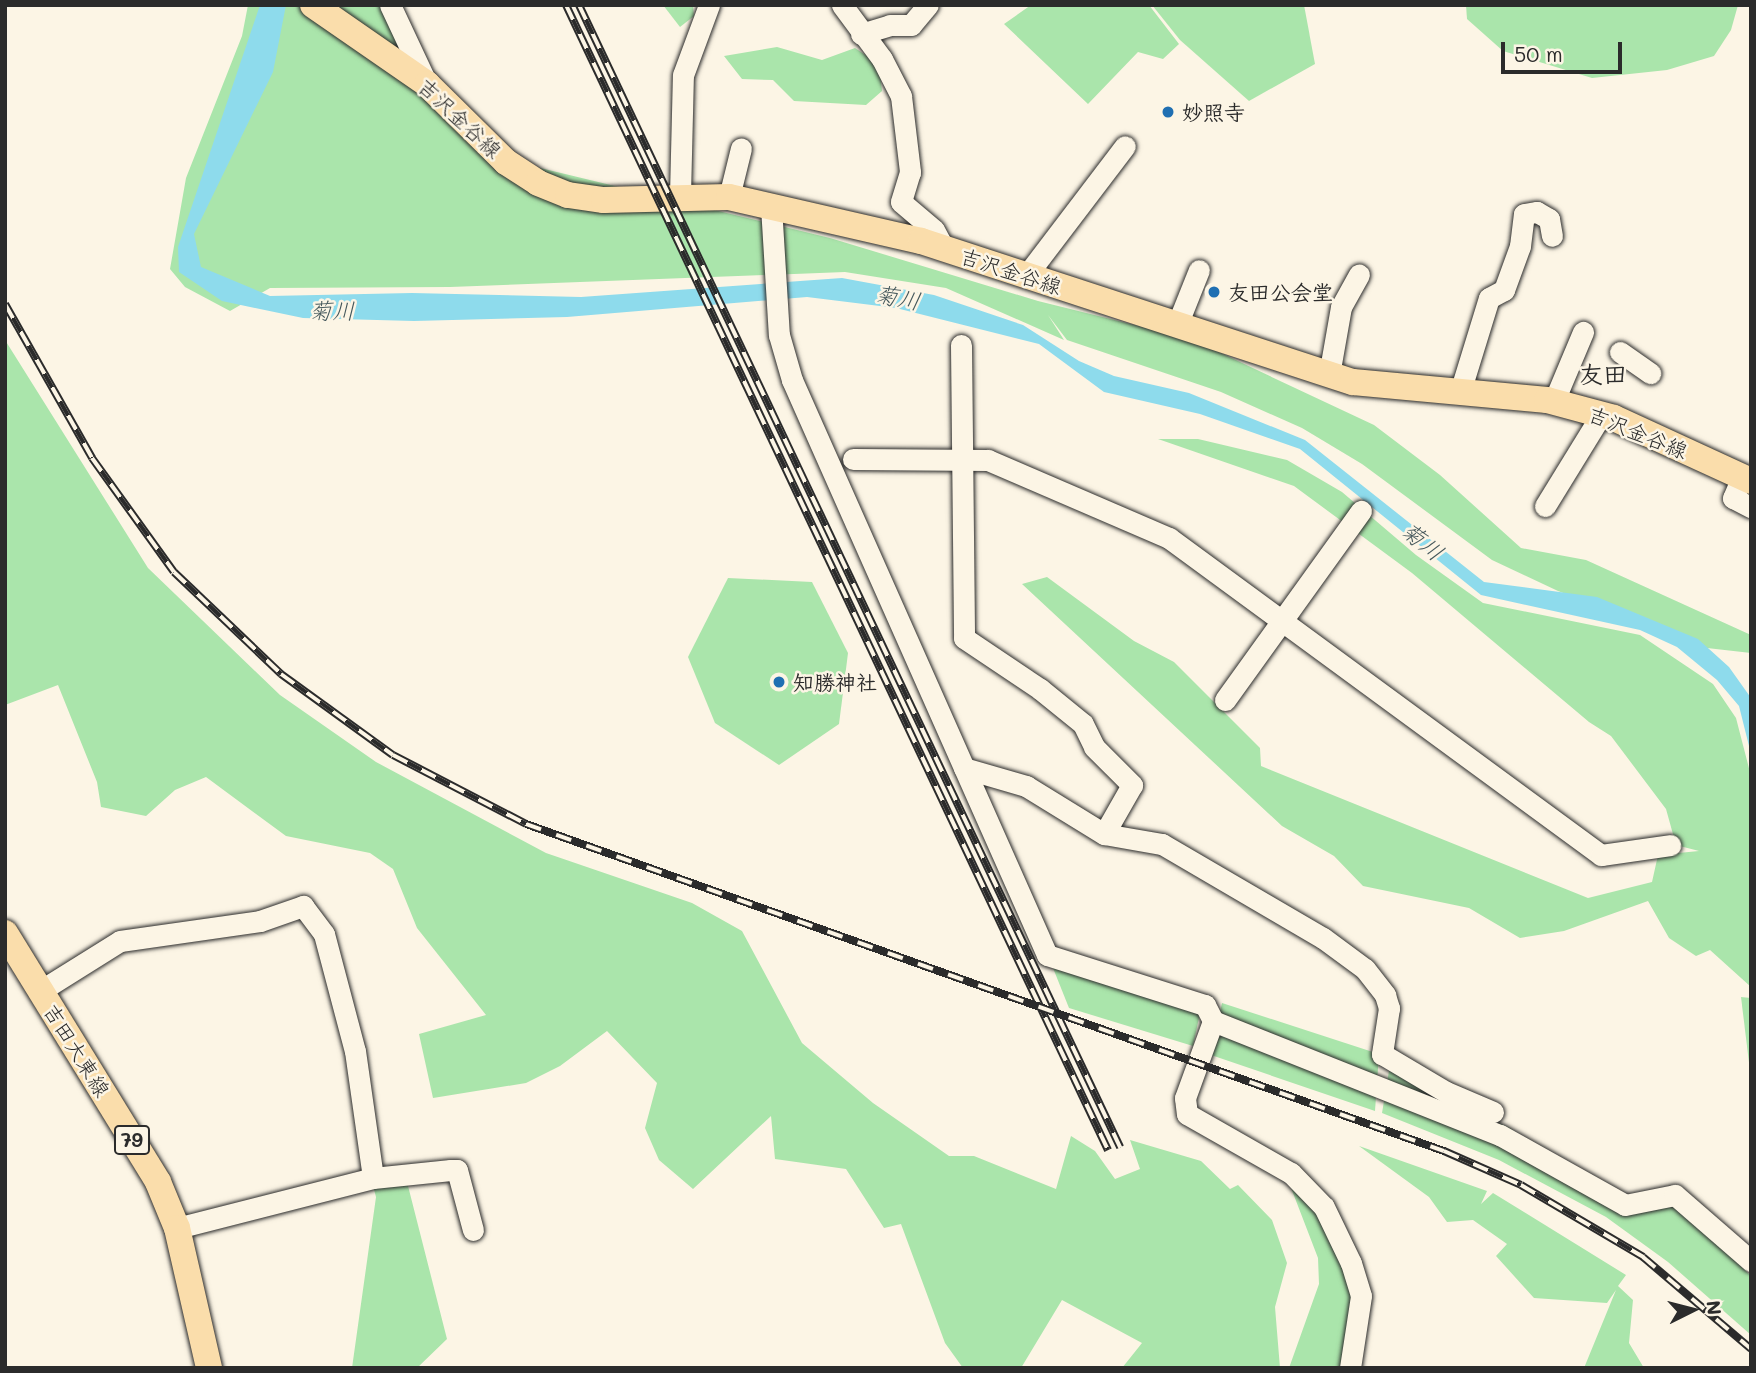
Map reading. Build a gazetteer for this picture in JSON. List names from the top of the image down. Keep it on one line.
{"streets":{"main road":["吉沢金谷線","吉田大東線","79"]},"districts":["友田"],"water":["菊川"],"places":["妙照寺","友田公会堂","知勝神社"],"scale_bar":"50 m","north":"right"}
